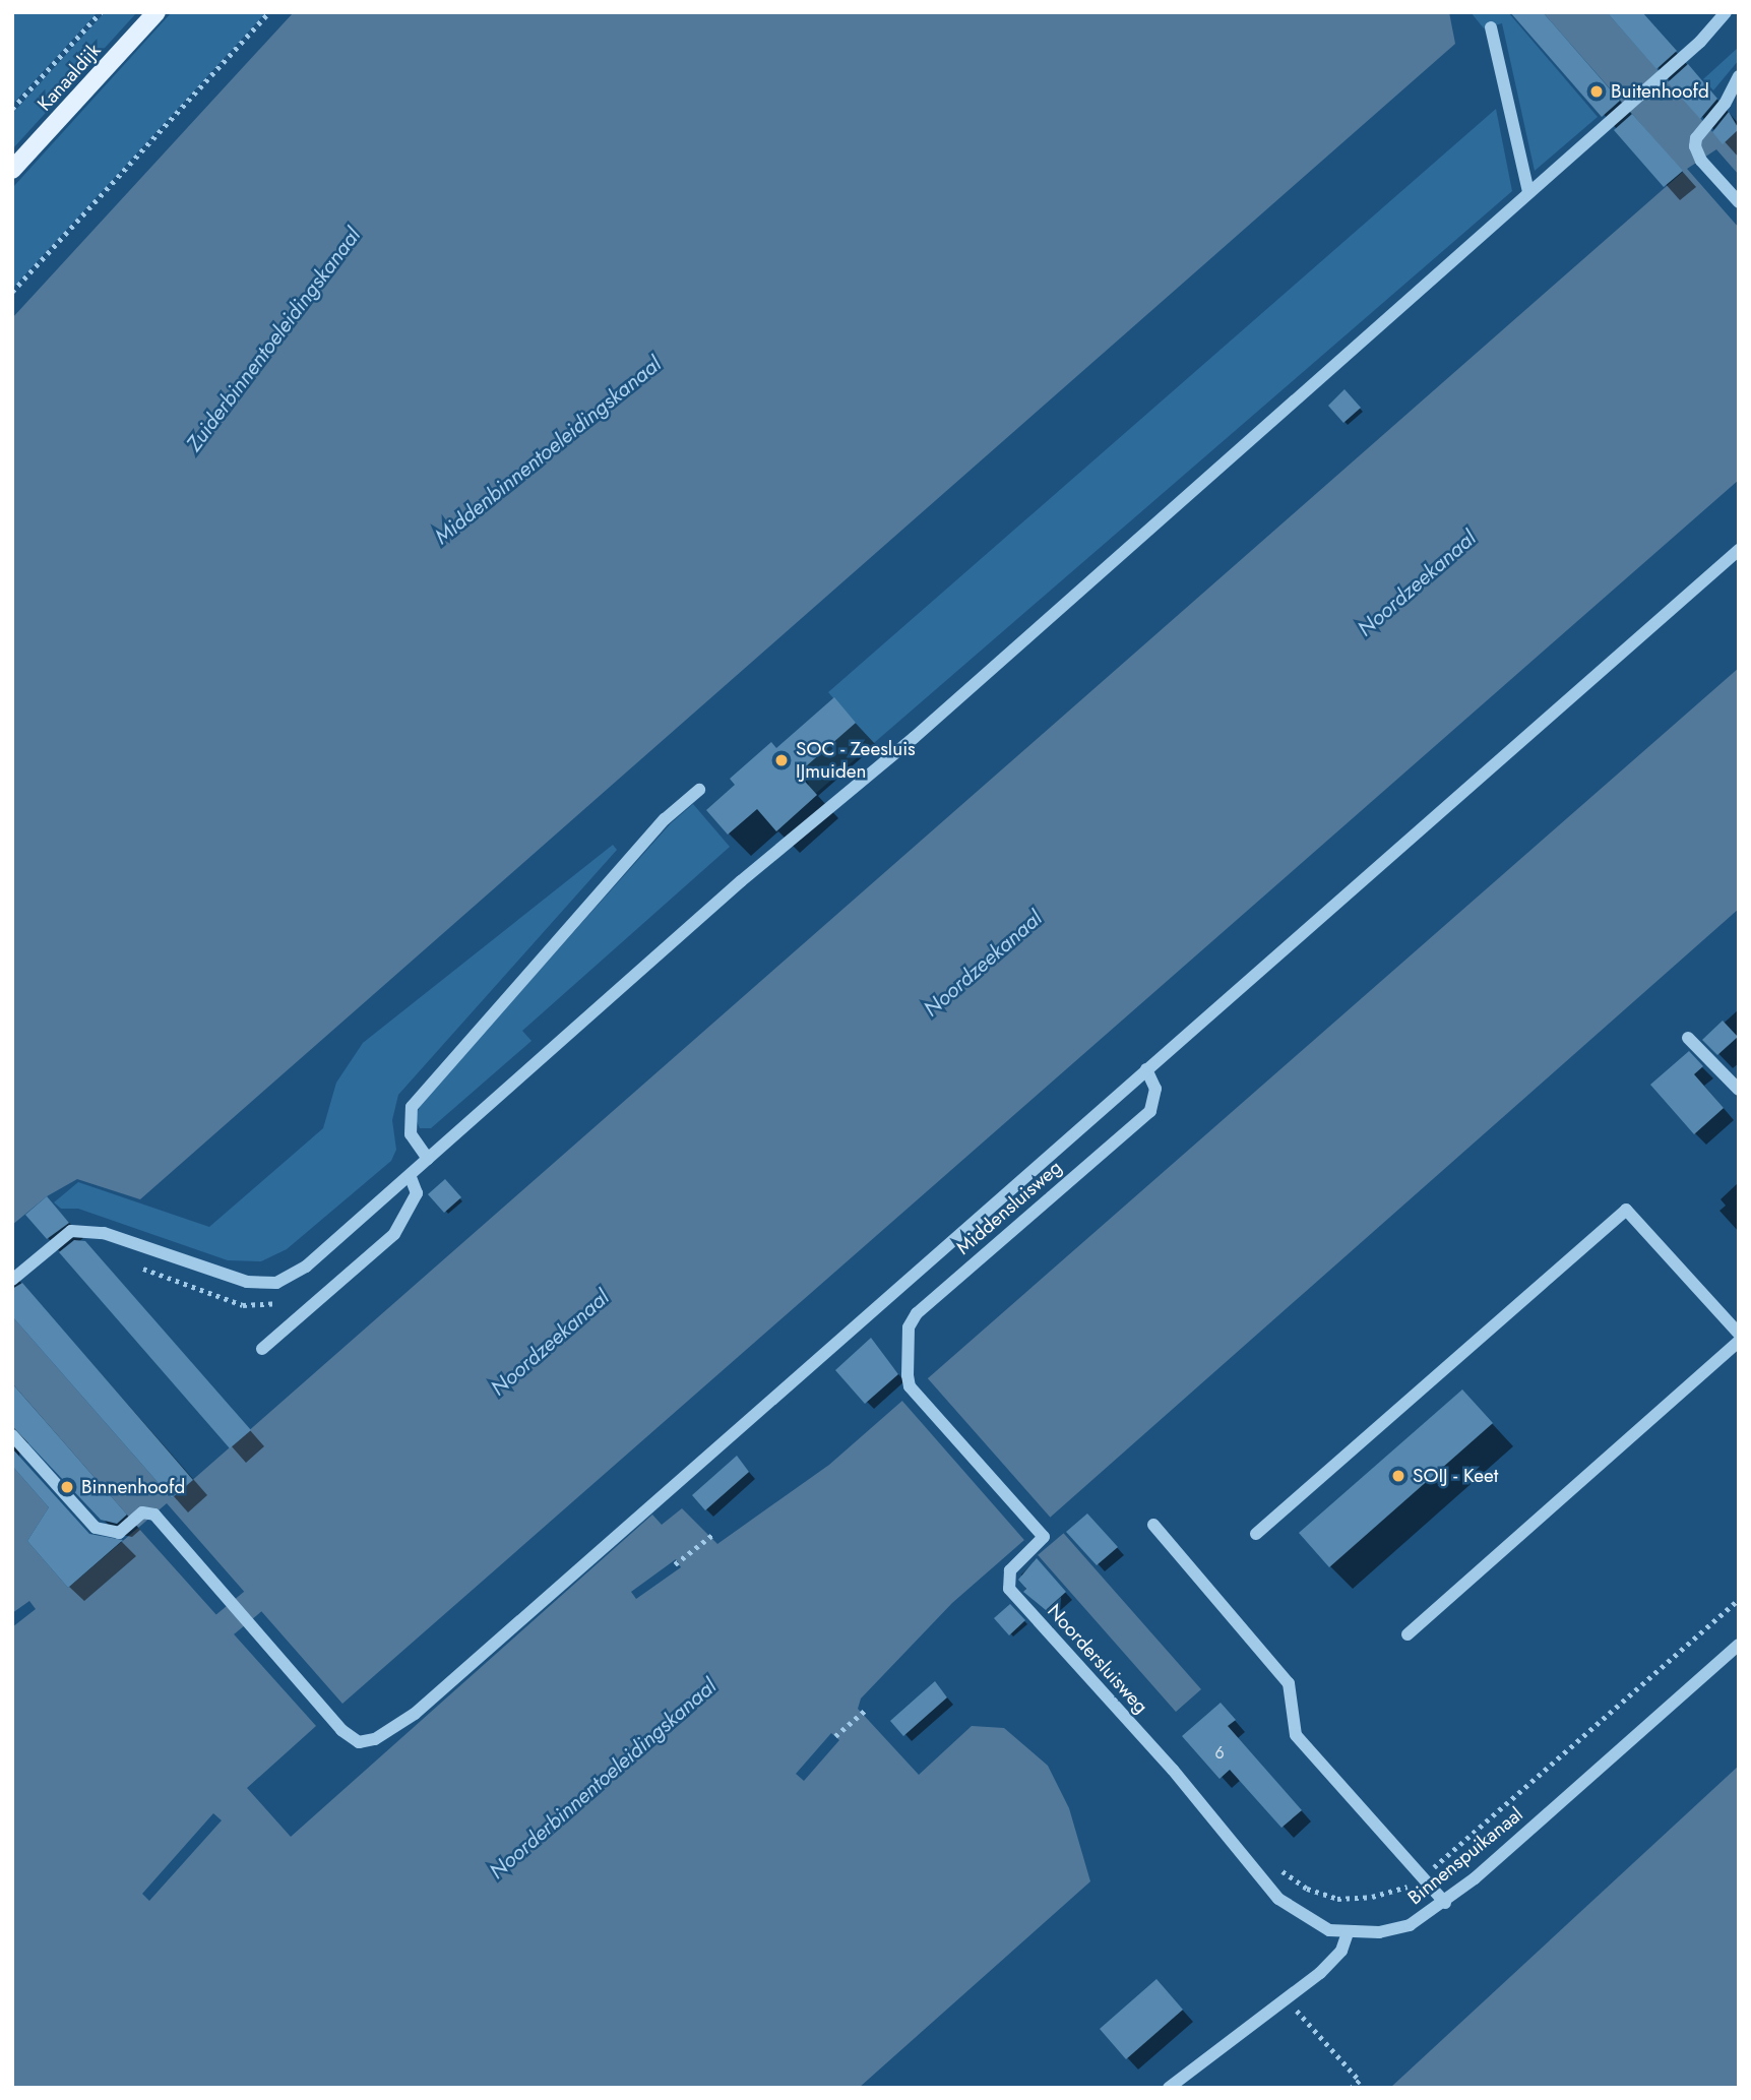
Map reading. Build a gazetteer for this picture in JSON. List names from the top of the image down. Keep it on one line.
{"streets":{"main road":["Kanaaldijk"],"street":["Middensluisweg","Noordersluisweg","Binnenspuikanaal"]},"crossings":[["Middensluisweg","Noordersluisweg"],["Noordersluisweg","Binnenspuikanaal"]],"water":["Zuiderbinnentoeleidingskanaal","Middenbinnentoeleidingskanaal","Noordzeekanaal","Noorderbinnentoeleidingskanaal"],"places":["Buitenhoofd","SOC - Zeesluis IJmuiden","SOIJ - Keet","Binnenhoofd"],"house_numbers":["6"]}
